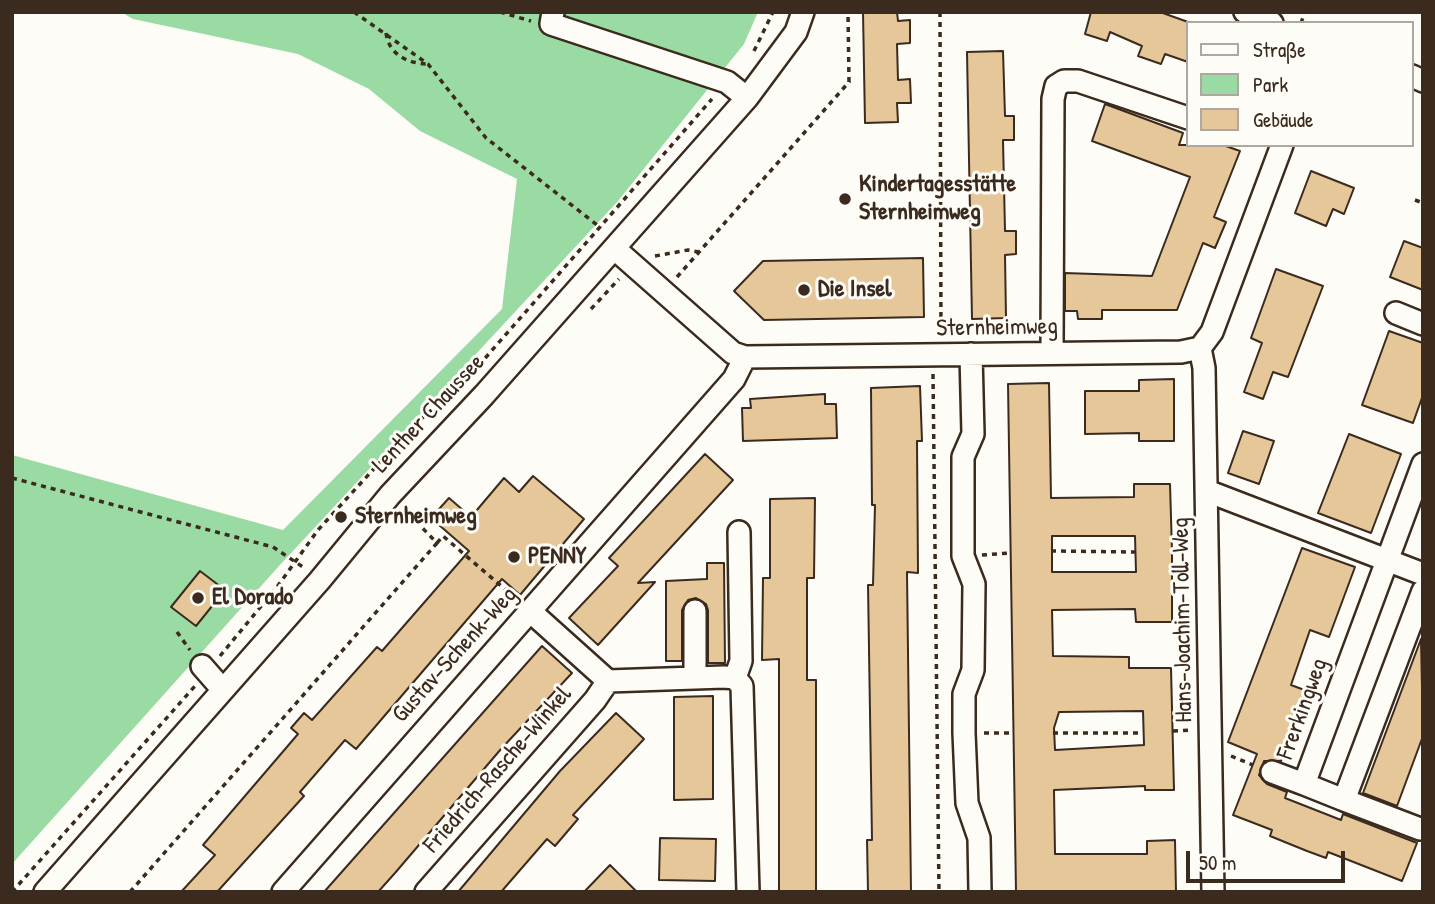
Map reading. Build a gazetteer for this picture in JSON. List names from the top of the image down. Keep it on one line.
{"streets":{"street":["Sternheimweg","Lenther Chaussee","Hans-Joachim-Toll-Weg","Gustav-Schenk-Weg","Frerkingweg","Friedrich-Rasche-Winkel"]},"crossings":[["Sternheimweg","Hans-Joachim-Toll-Weg"],["Sternheimweg","Gustav-Schenk-Weg"],["Gustav-Schenk-Weg","Friedrich-Rasche-Winkel"]],"places":["Kindertagesstätte Sternheimweg","Die Insel","Sternheimweg","PENNY","El Dorado"],"legend":["Straße","Park","Gebäude"],"scale_bar":"50 m"}
